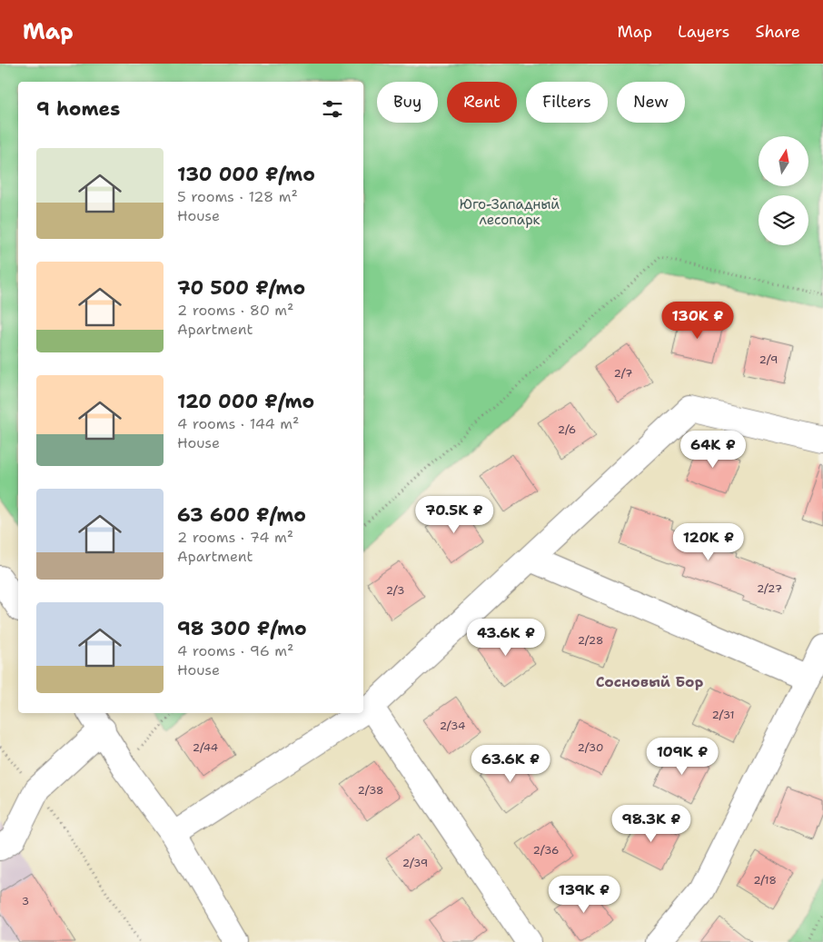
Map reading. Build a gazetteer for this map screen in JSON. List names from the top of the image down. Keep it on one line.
{"districts":["Сосновый Бор"],"parks":["Юго-Западный лесопарк"],"house_numbers":["2/9","2/7","2/6","2/27","2/3","2/28","2/31","2/34","2/44","2/30","2/38","2/36","2/39","2/18","3"],"north":"top","page":{"header":"Map","nav":["Map","Layers","Share"],"chip":["Buy","Rent","Filters","New"],"heading":"9 homes","list":[{"name":"130 000 ₽/mo","note":"5 rooms · 128 m² · House"},{"name":"70 500 ₽/mo","note":"2 rooms · 80 m² · Apartment"},{"name":"120 000 ₽/mo","note":"4 rooms · 144 m² · House"},{"name":"63 600 ₽/mo","note":"2 rooms · 74 m² · Apartment"},{"name":"98 300 ₽/mo","note":"4 rooms · 96 m² · House"}],"price":["130K ₽","64K ₽","70.5K ₽","120K ₽","43.6K ₽","109K ₽","63.6K ₽","98.3K ₽","139K ₽"]}}
